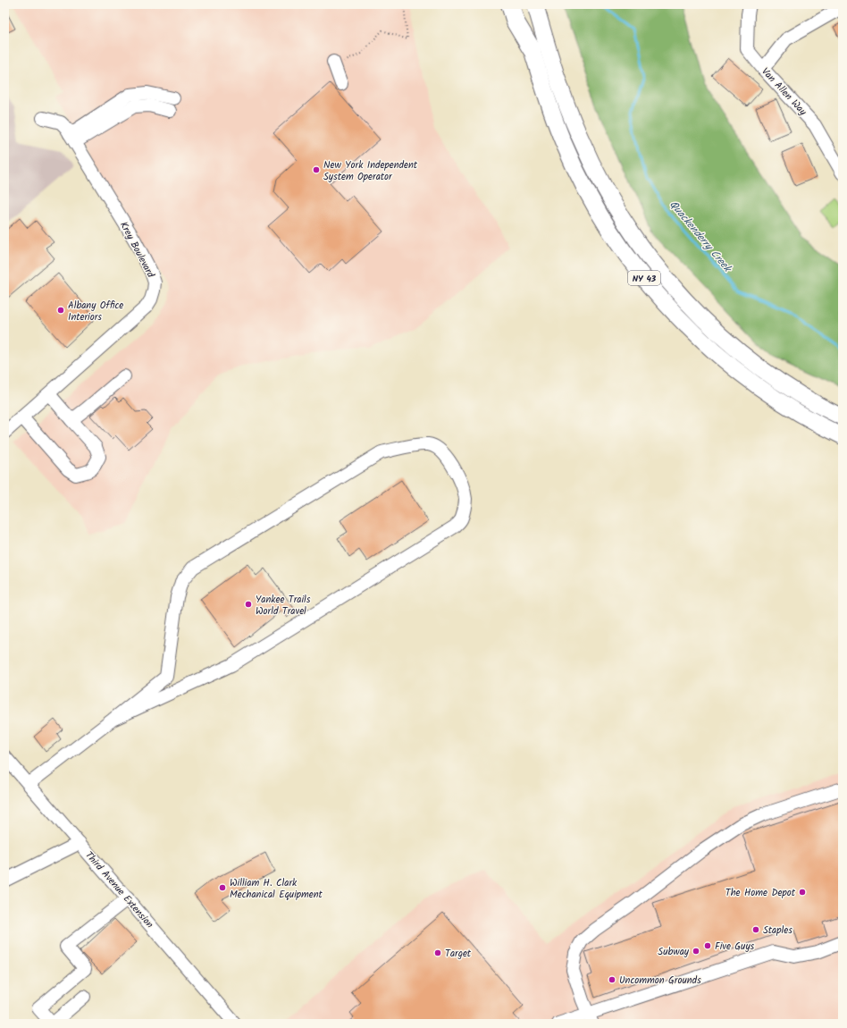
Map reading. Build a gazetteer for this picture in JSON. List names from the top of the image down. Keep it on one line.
{"streets":{"main road":["NY 43"],"street":["Van Allen Way","Krey Boulevard","Third Avenue Extension"]},"water":["Quackenderry Creek"],"places":["New York Independent System Operator","Albany Office Interiors","Yankee Trails World Travel","William H. Clark Mechanical Equipment","The Home Depot","Staples","Five Guys","Subway","Target","Uncommon Grounds"]}
